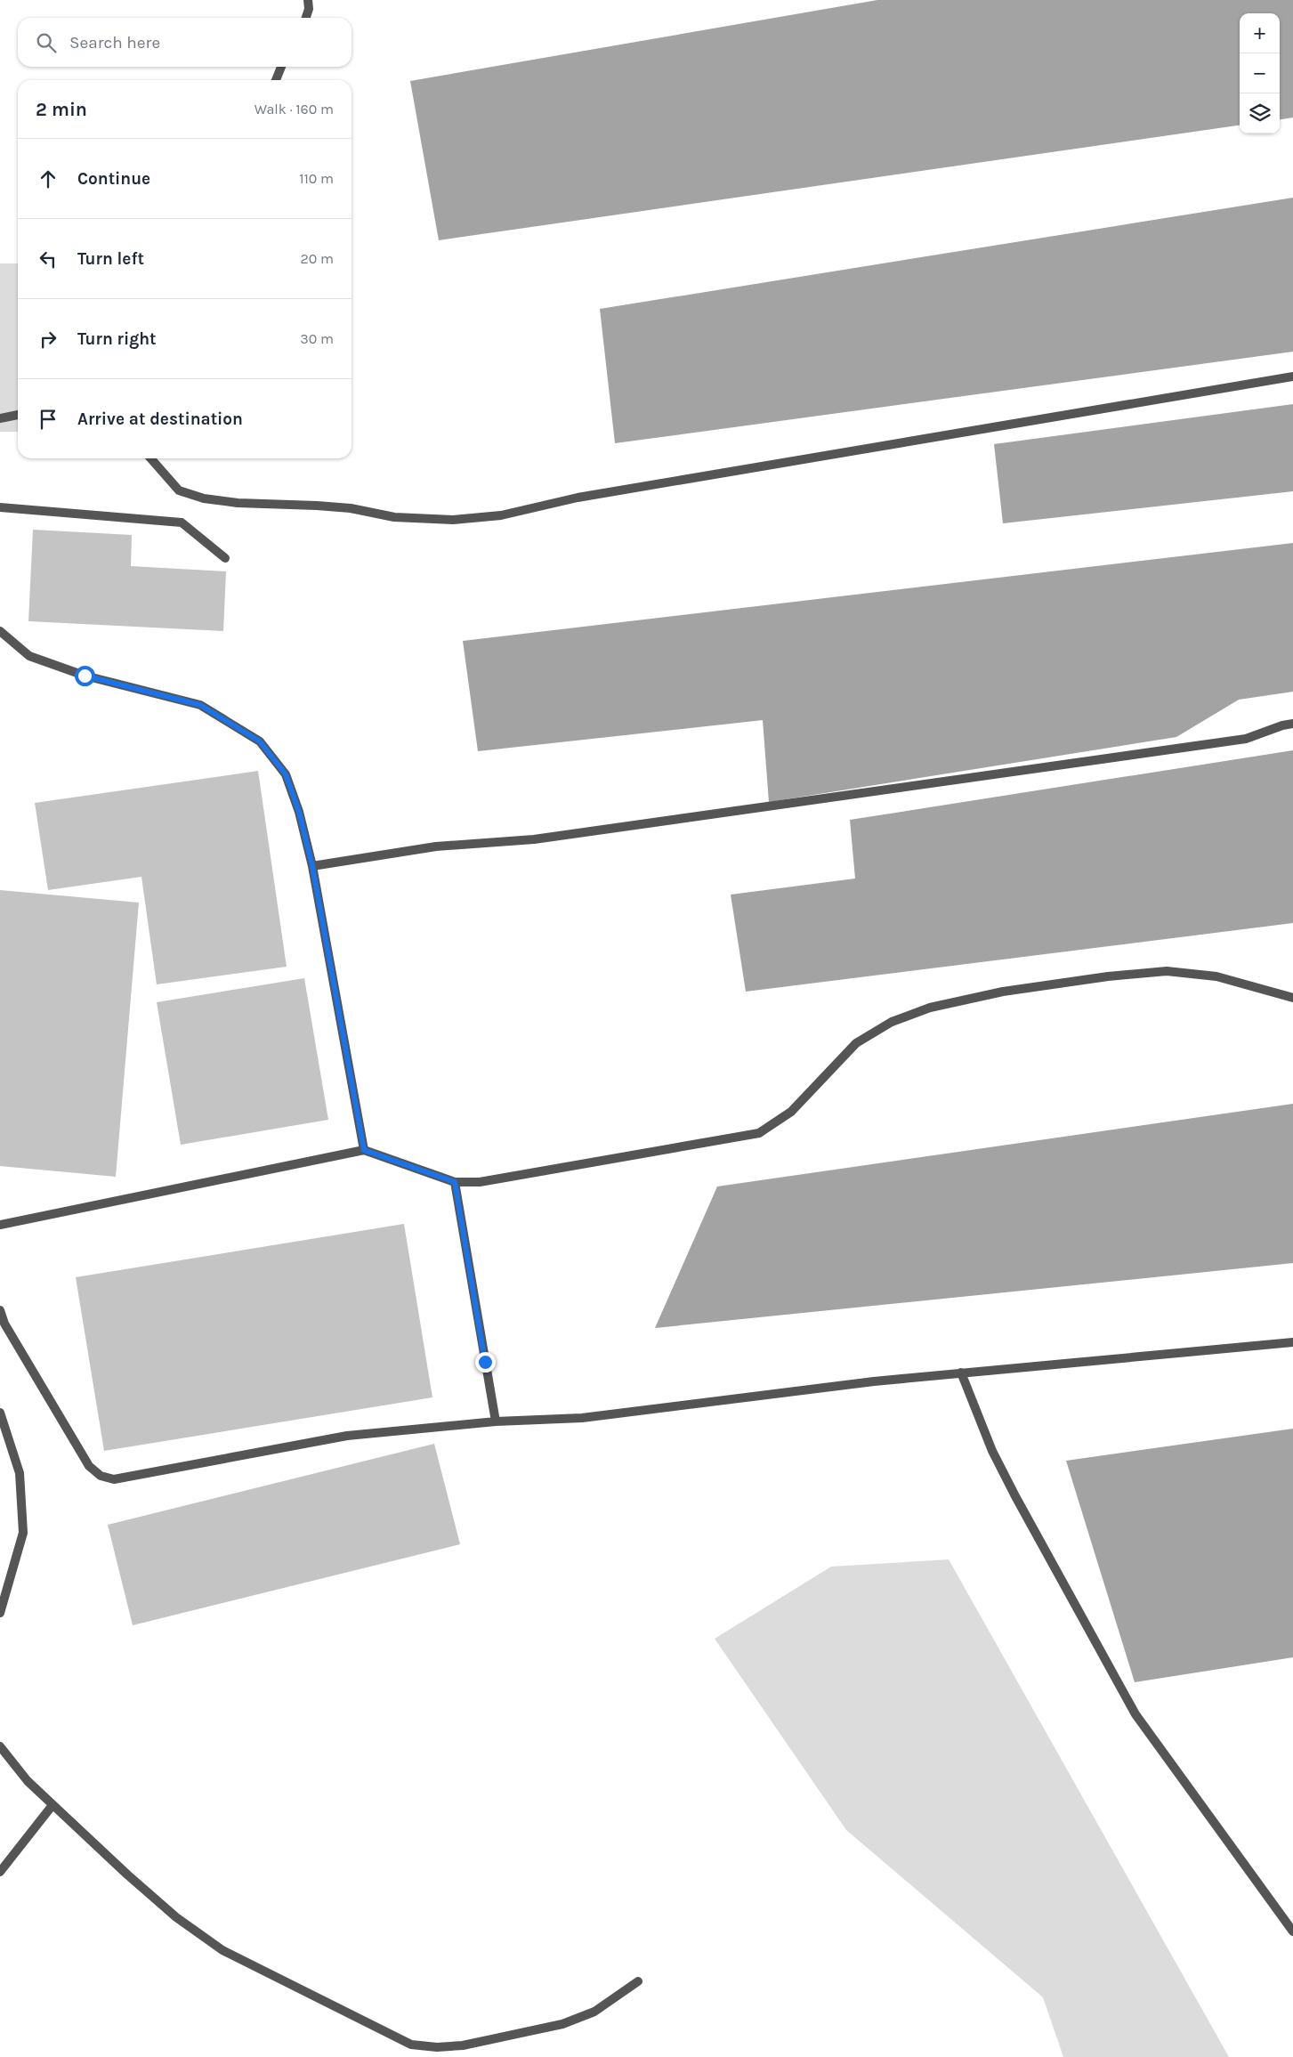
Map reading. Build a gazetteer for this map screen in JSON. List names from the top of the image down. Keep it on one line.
{"page":{"map_buttons":["+","−"],"search":"Search here","heading":["2 min","Walk · 160 m"],"list":[["Continue","110 m"],["Turn left","20 m"],["Turn right","30 m"],"Arrive at destination"]}}
